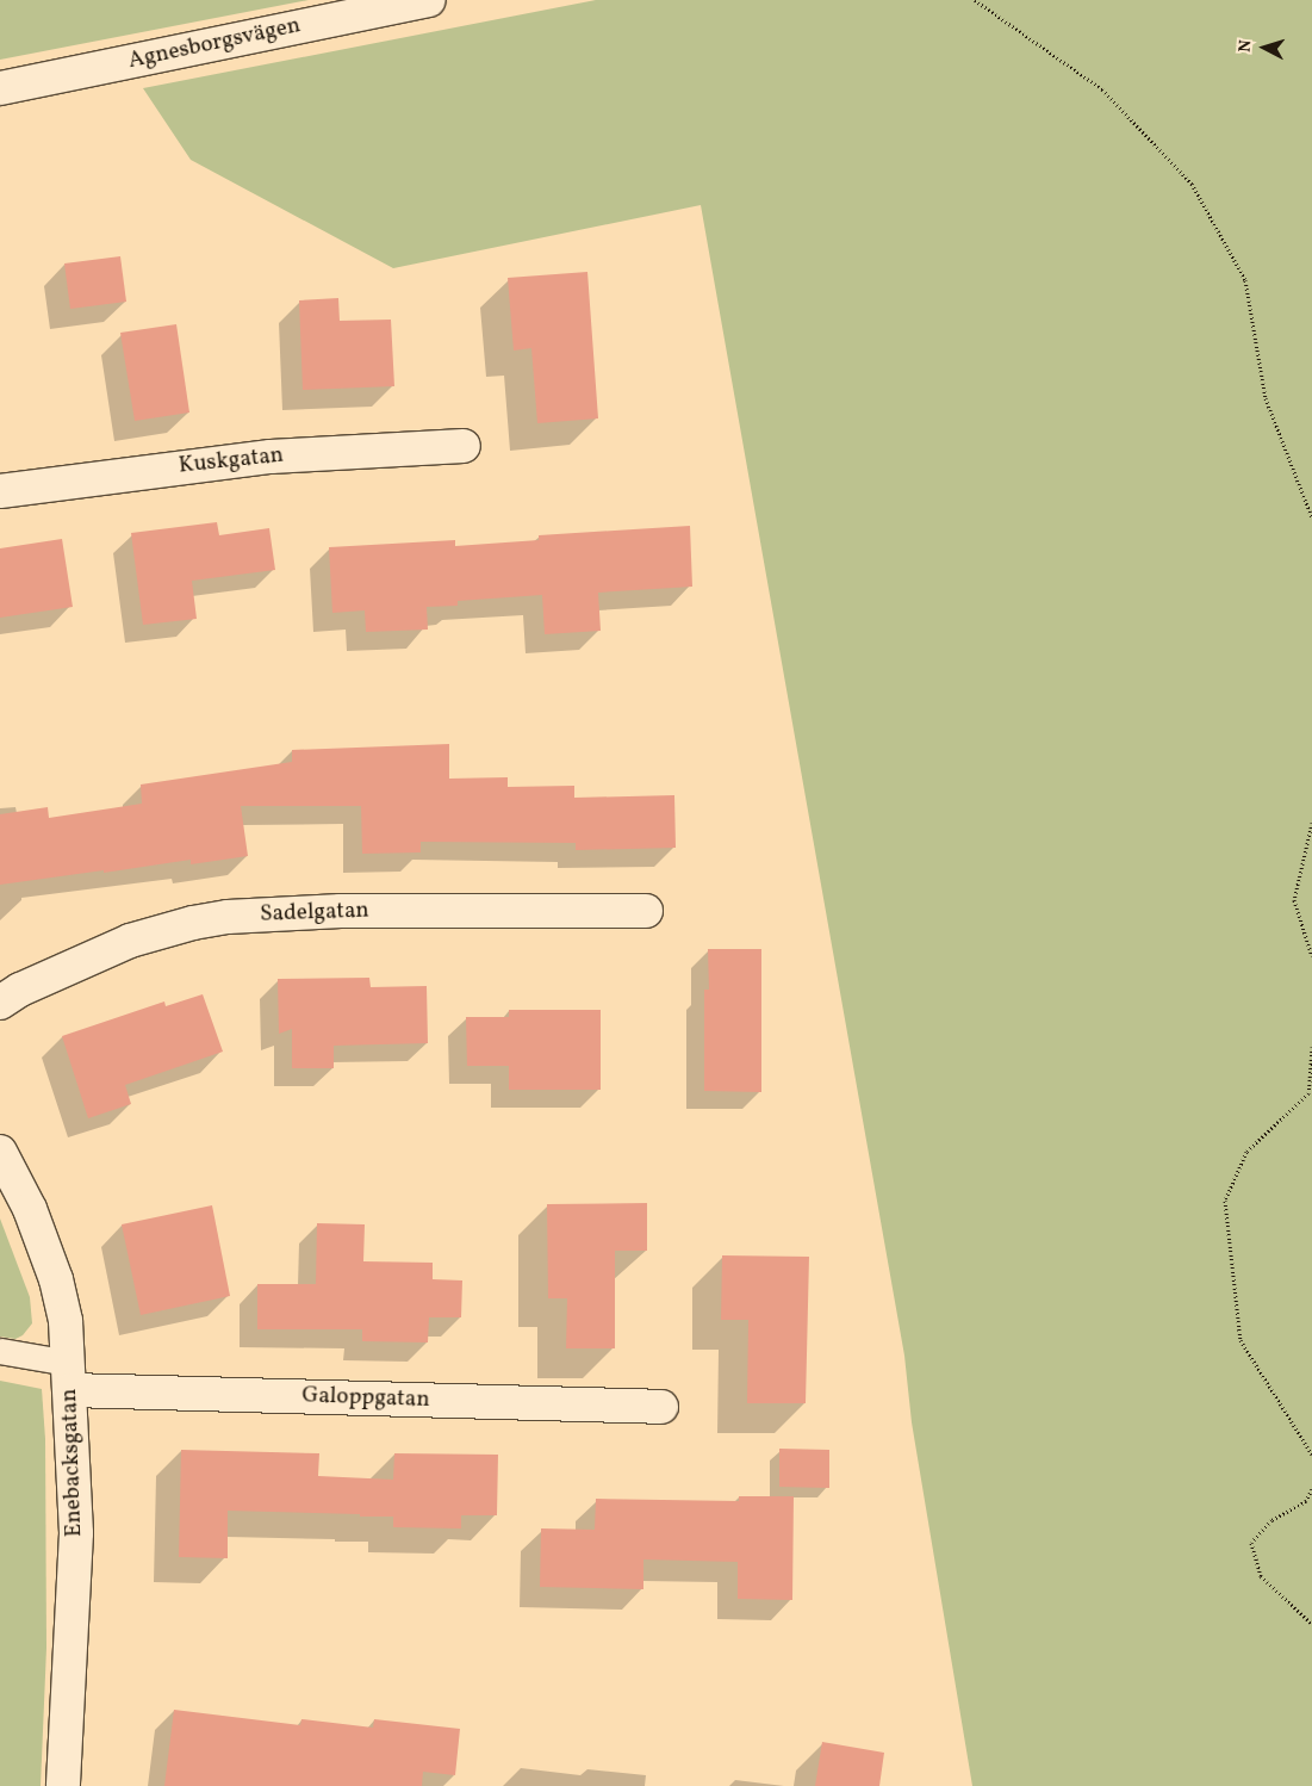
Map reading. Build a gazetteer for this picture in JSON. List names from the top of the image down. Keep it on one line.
{"streets":{"street":["Agnesborgsvägen","Kuskgatan","Sadelgatan","Galoppgatan","Enebacksgatan"]},"crossings":[["Galoppgatan","Enebacksgatan"]],"north":"left"}
